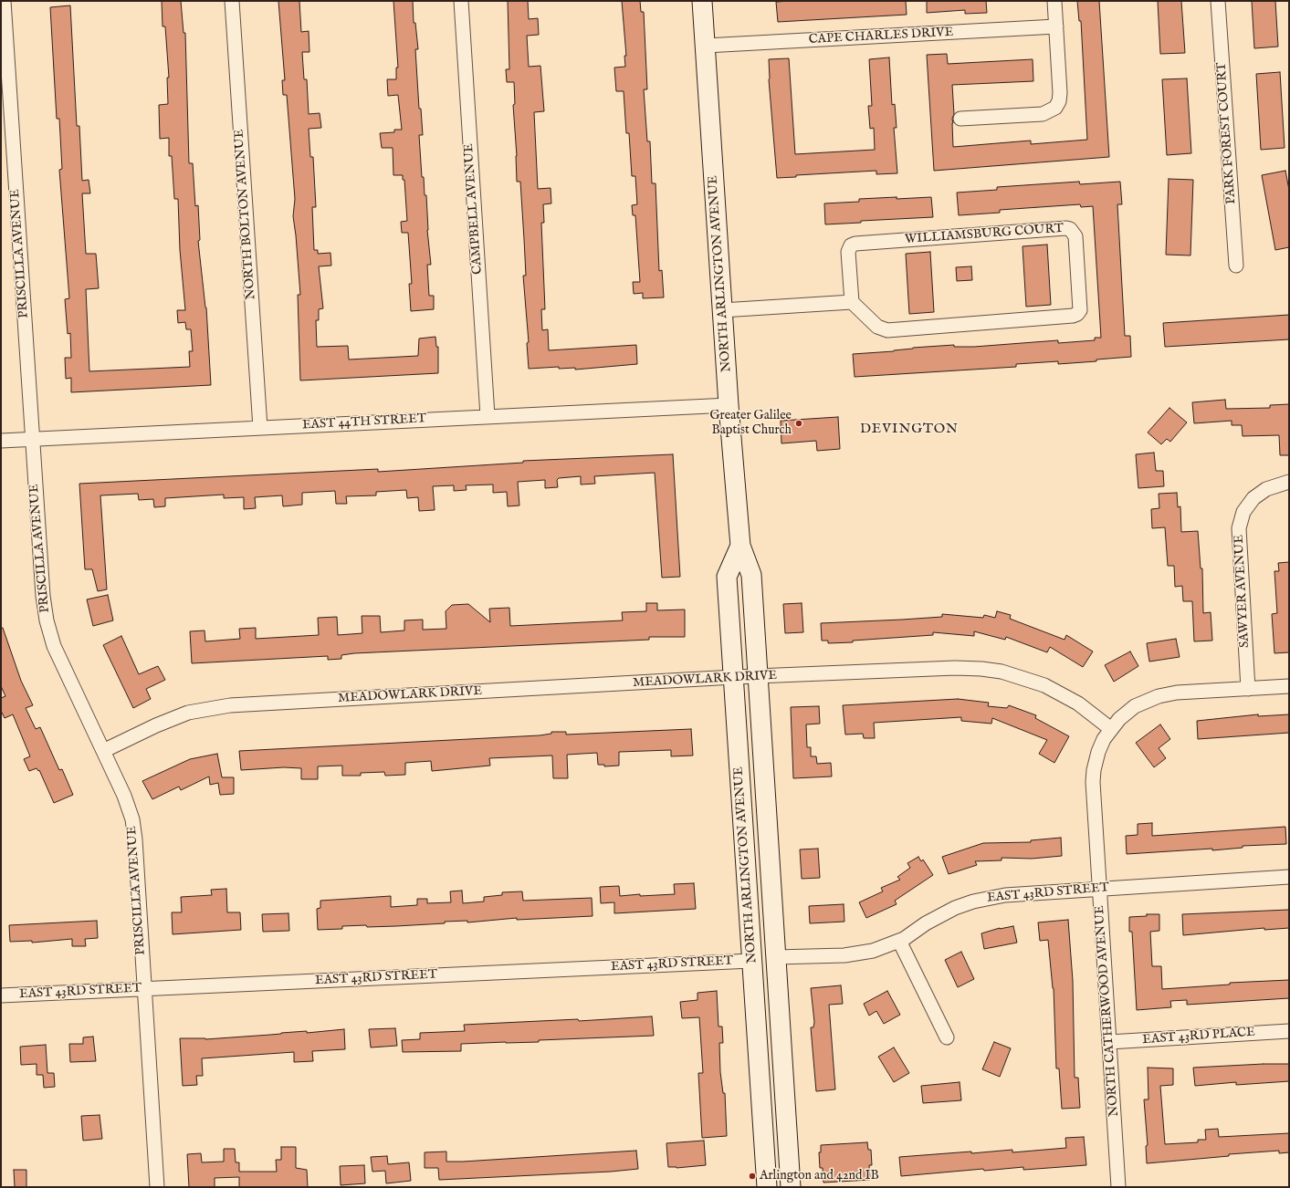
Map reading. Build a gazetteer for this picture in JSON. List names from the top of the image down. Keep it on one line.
{"streets":{"main road":["NORTH ARLINGTON AVENUE"],"street":["CAPE CHARLES DRIVE","PARK FOREST COURT","CAMPBELL AVENUE","NORTH BOLTON AVENUE","WILLIAMSBURG COURT","PRISCILLA AVENUE","EAST 44TH STREET","SAWYER AVENUE","MEADOWLARK DRIVE","EAST 43RD STREET","NORTH CATHERWOOD AVENUE","EAST 43RD PLACE"]},"crossings":[["CAPE CHARLES DRIVE","NORTH ARLINGTON AVENUE"],["CAMPBELL AVENUE","EAST 44TH STREET"],["NORTH BOLTON AVENUE","EAST 44TH STREET"],["PRISCILLA AVENUE","EAST 44TH STREET"],["PRISCILLA AVENUE","MEADOWLARK DRIVE"],["PRISCILLA AVENUE","EAST 43RD STREET"],["NORTH ARLINGTON AVENUE","EAST 44TH STREET"],["NORTH ARLINGTON AVENUE","MEADOWLARK DRIVE"],["NORTH ARLINGTON AVENUE","EAST 43RD STREET"],["MEADOWLARK DRIVE","NORTH CATHERWOOD AVENUE"],["EAST 43RD STREET","NORTH CATHERWOOD AVENUE"],["NORTH CATHERWOOD AVENUE","EAST 43RD PLACE"]],"districts":["DEVINGTON"],"places":["Greater Galilee Baptist Church","Arlington and 42nd IB"]}
